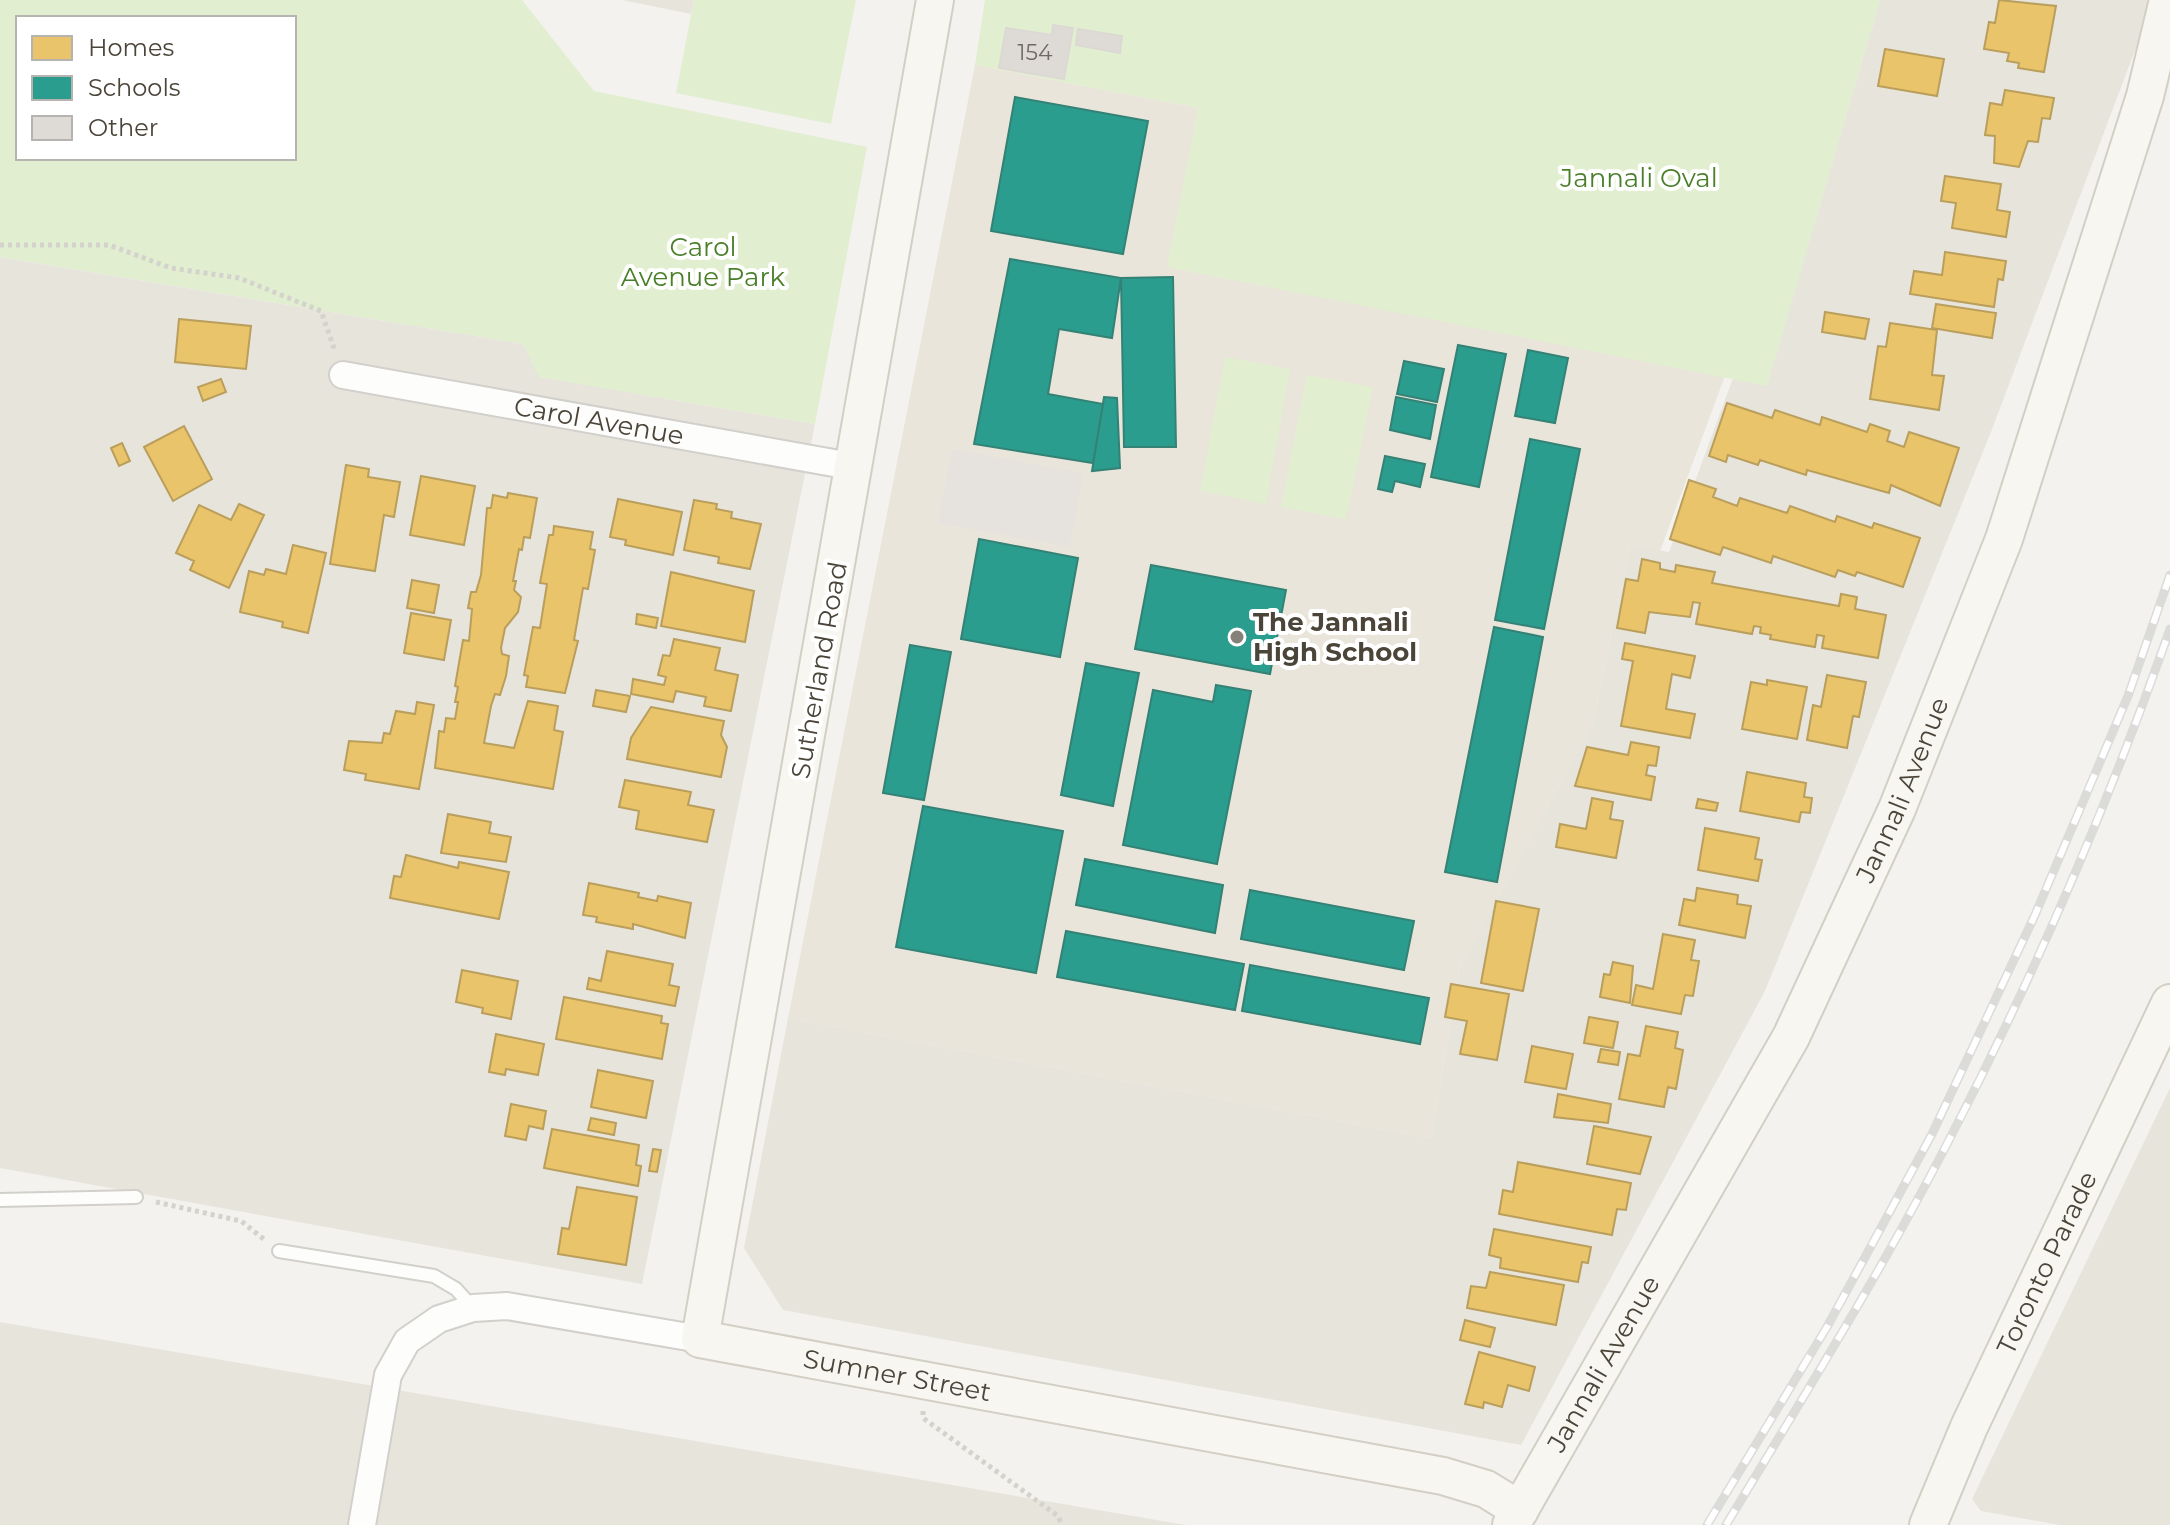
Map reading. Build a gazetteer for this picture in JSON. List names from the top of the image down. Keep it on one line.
{"streets":{"street":["Carol Avenue","Sutherland Road","Jannali Avenue","Toronto Parade","Sumner Street"]},"crossings":[["Carol Avenue","Sutherland Road"],["Sutherland Road","Sumner Street"],["Jannali Avenue","Sumner Street"]],"parks":["Jannali Oval","Carol Avenue Park"],"places":["The Jannali High School"],"house_numbers":["154"],"legend":["Homes","Schools","Other"]}
